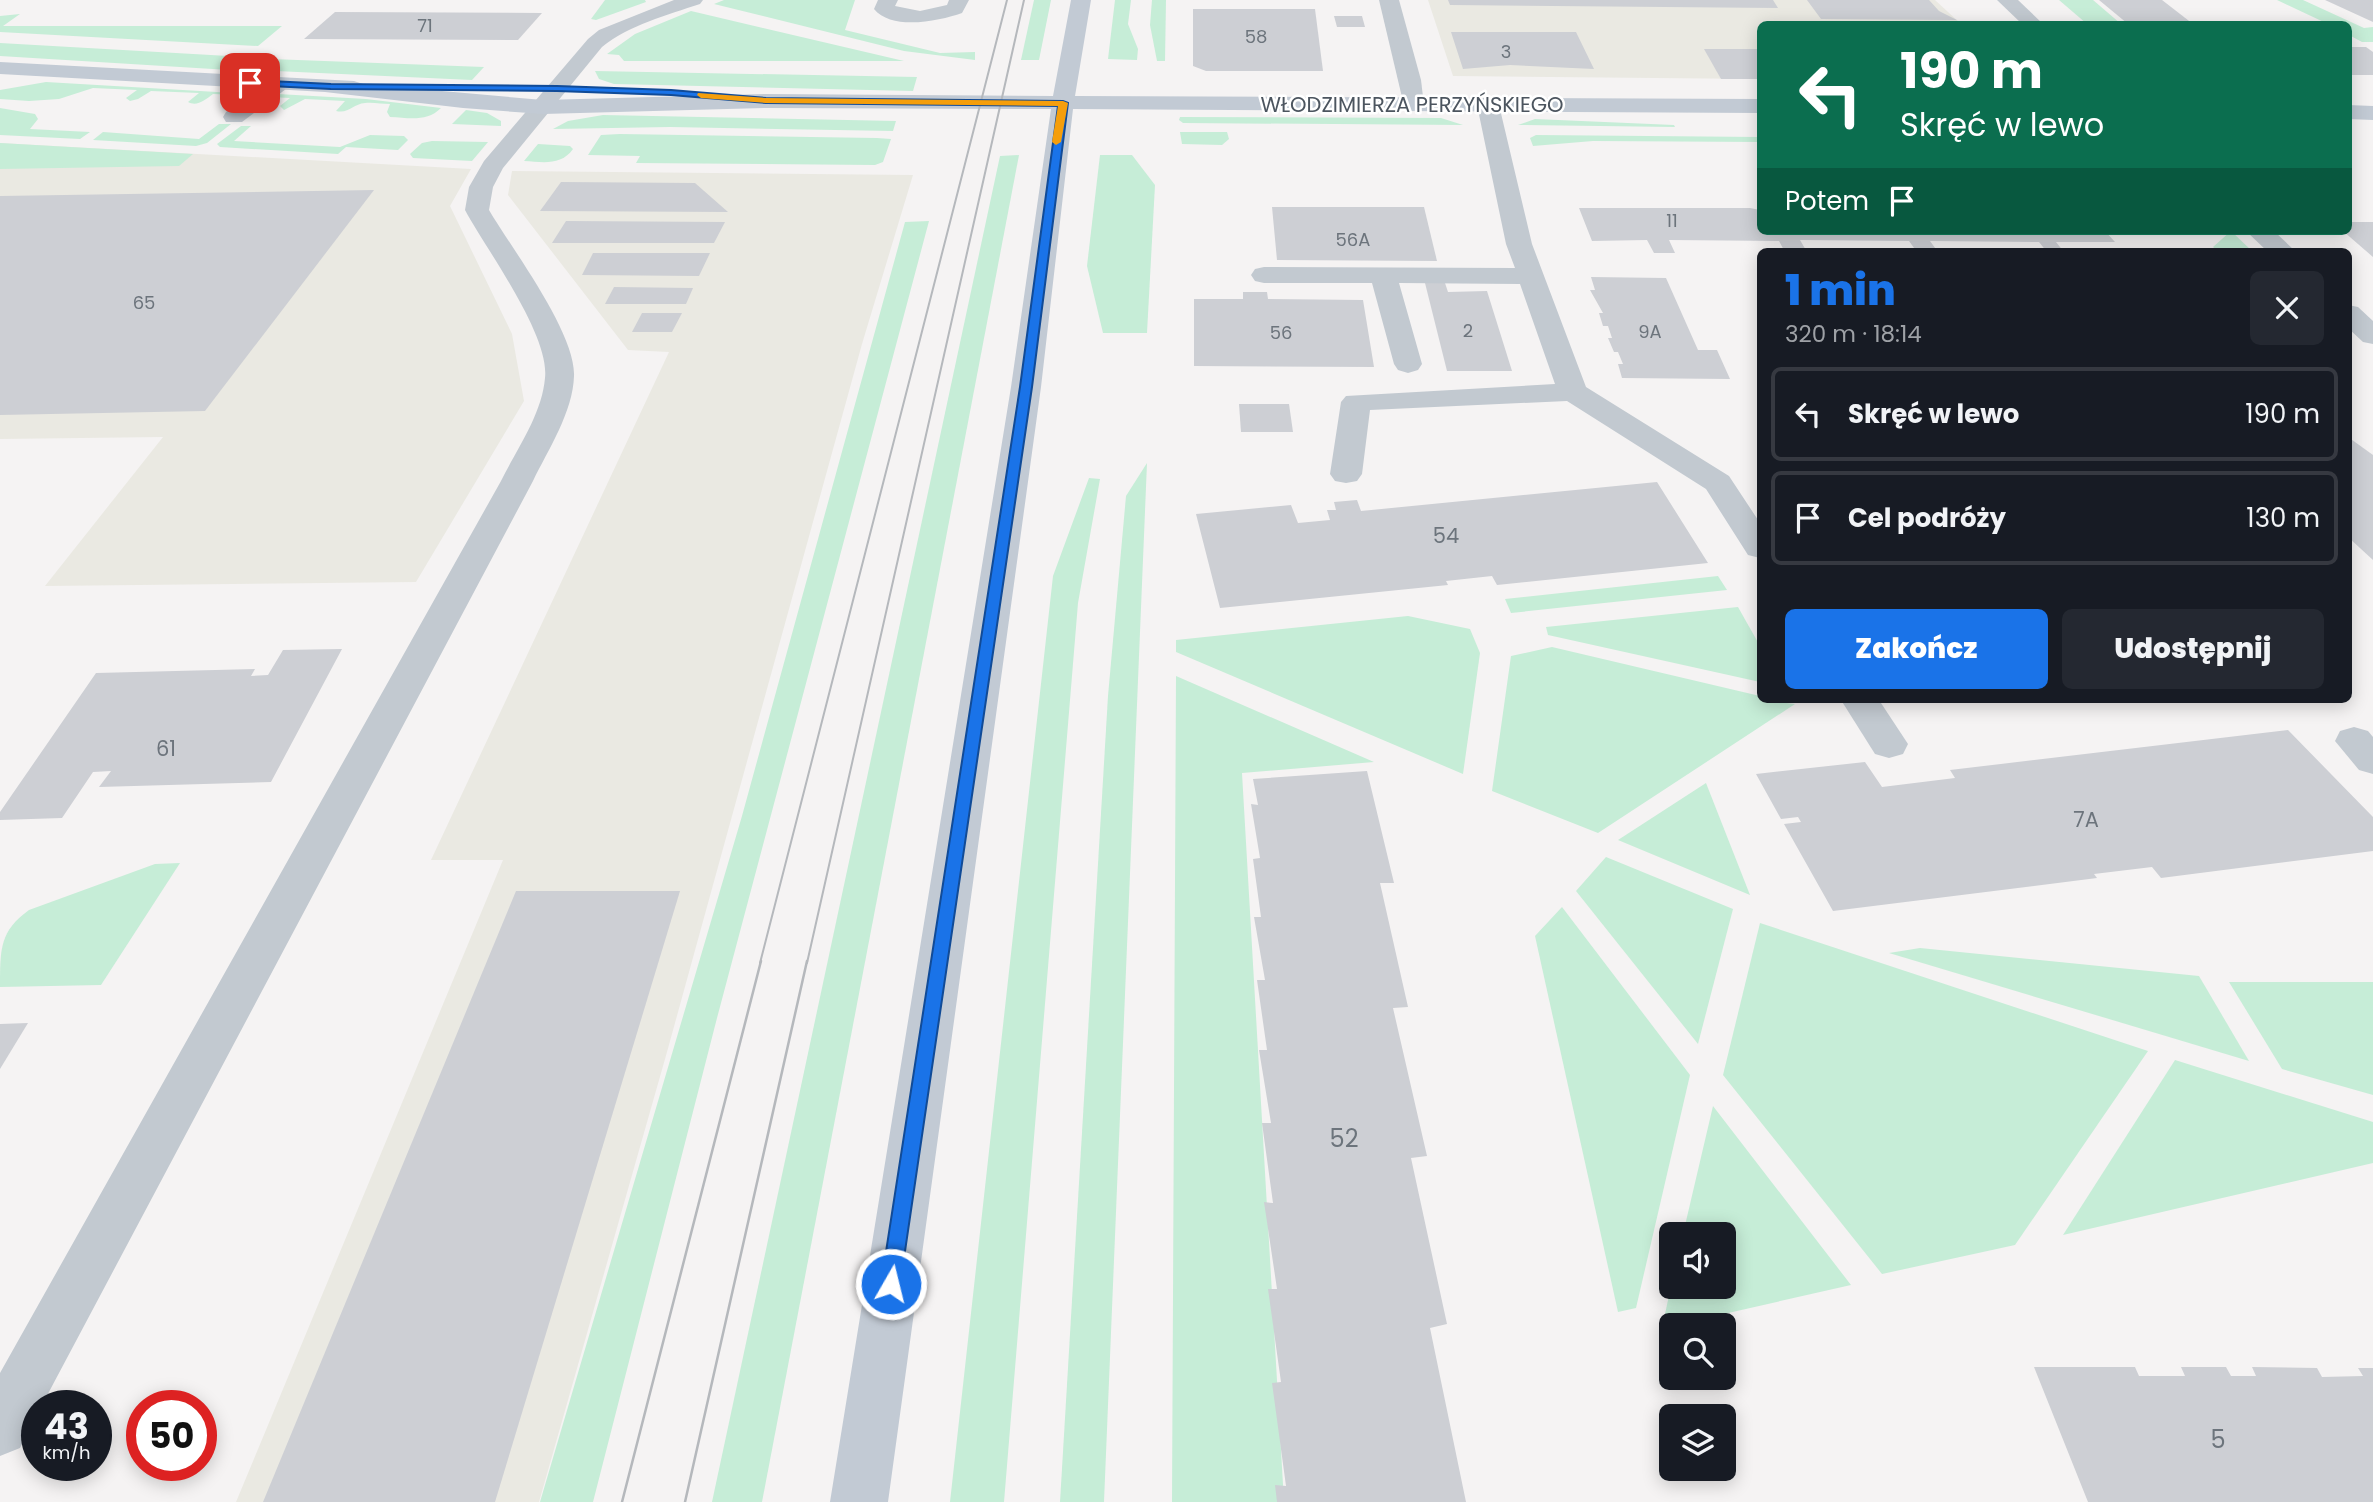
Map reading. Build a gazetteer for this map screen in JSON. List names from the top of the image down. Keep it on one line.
{"streets":{"street":["WŁODZIMIERZA PERZYŃSKIEGO"]},"house_numbers":["71","58","3","11","56A","65","2","9A","56","54","61","7A","52","5"],"page":{"turn":["190 m","Skręć w lewo"],"then":"Potem","heading":["1 min","320 m · 18:14"],"list":[{"name":"Skręć w lewo","value":"190 m"},{"name":"Cel podróży","value":"130 m"}],"buttons":["Zakończ","Udostępnij"],"speed":"43 km/h","limit":"50"}}
